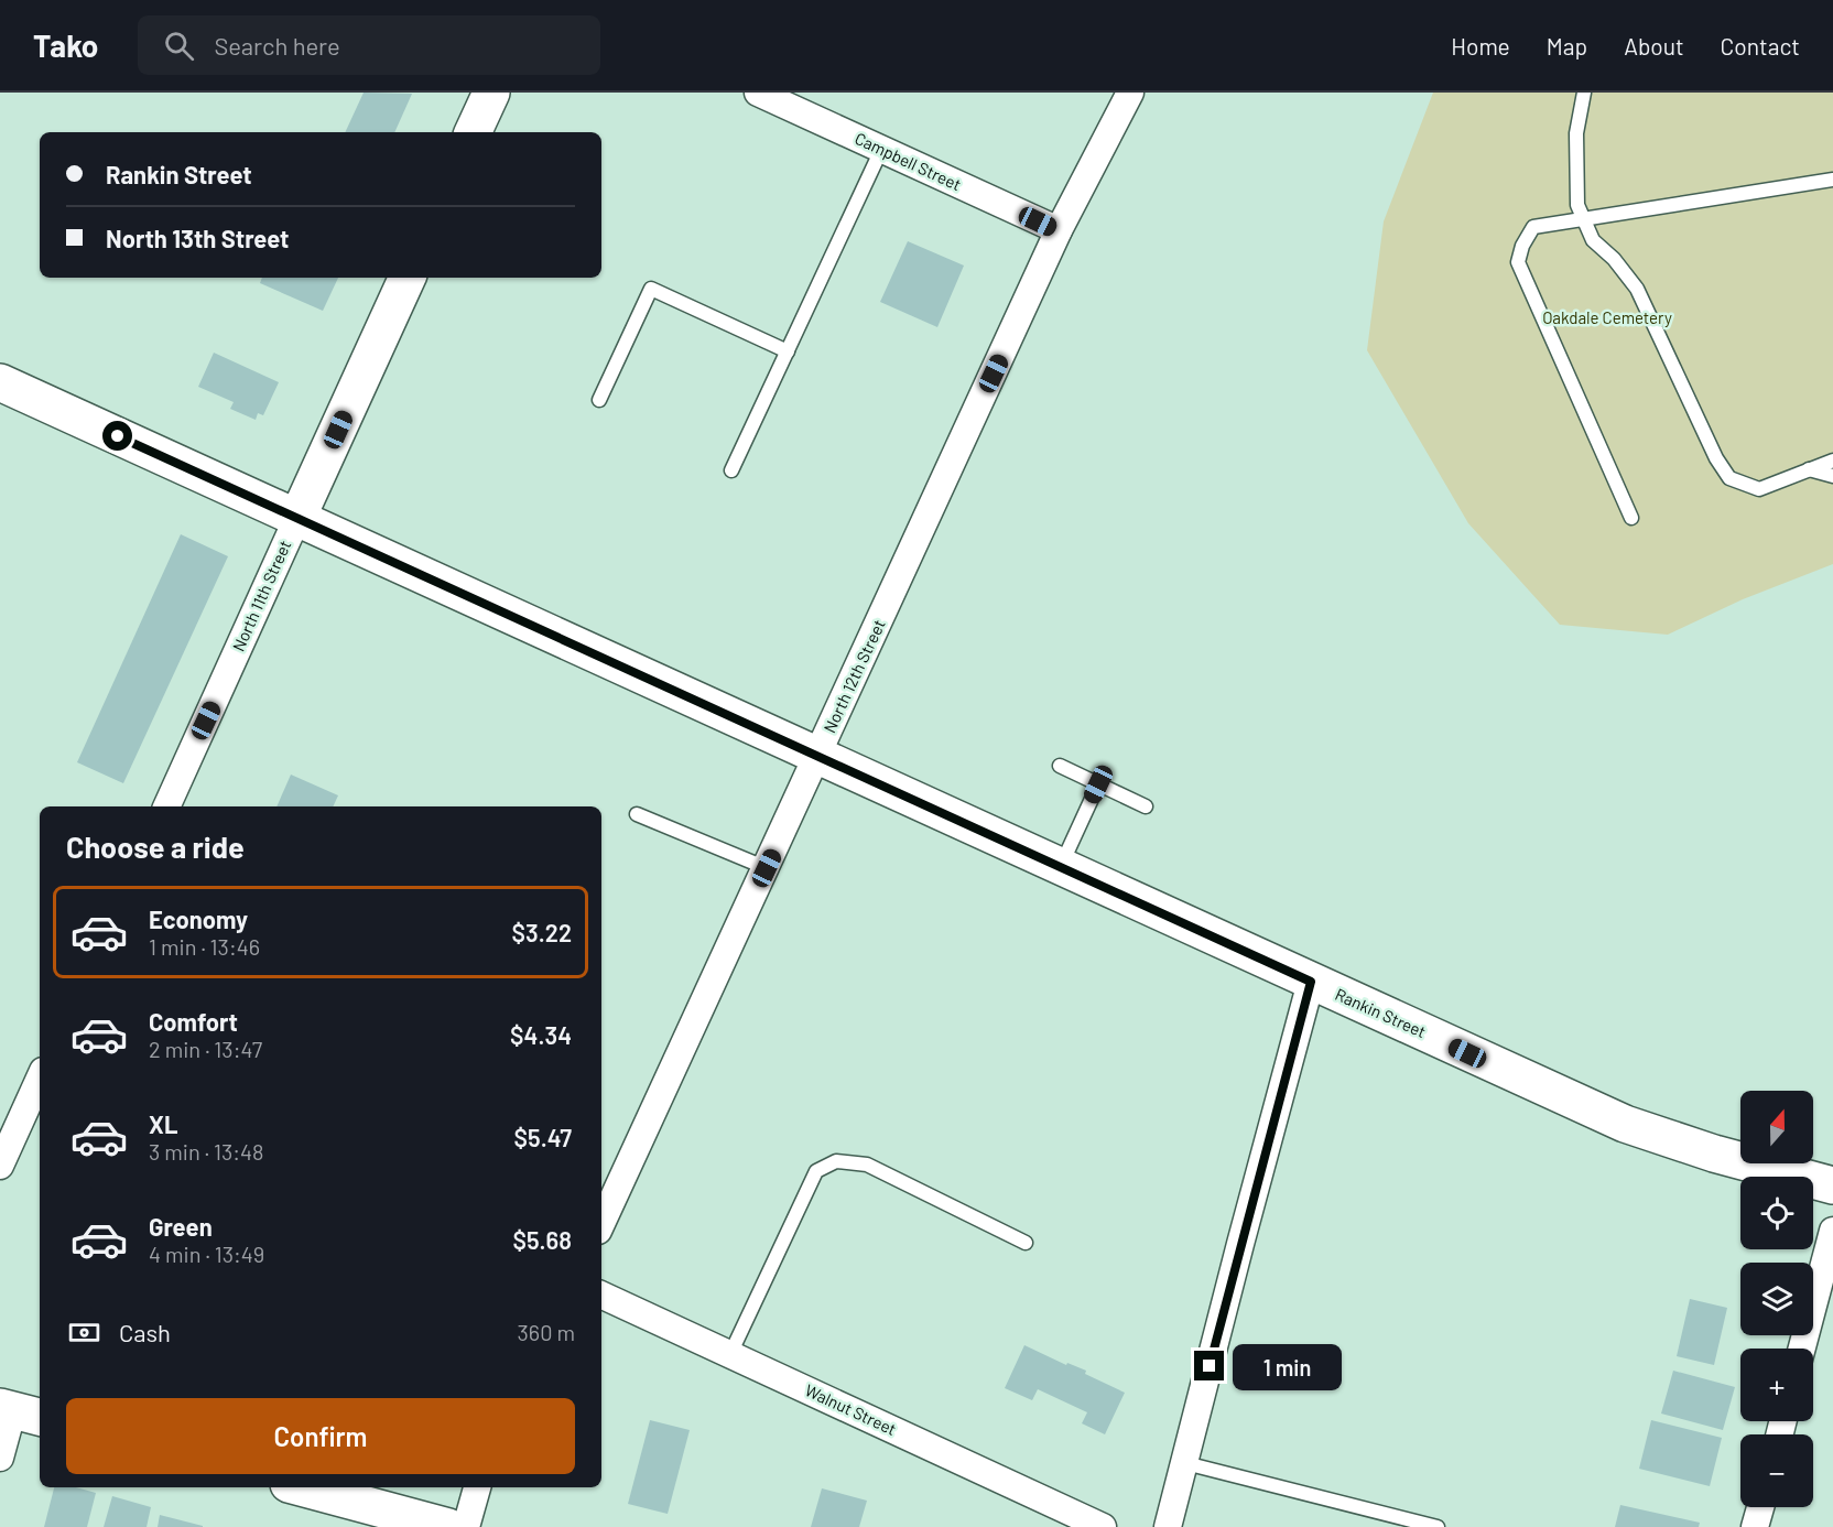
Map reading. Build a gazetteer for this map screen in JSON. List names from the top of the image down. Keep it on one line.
{"streets":{"street":["Campbell Street","North 11th Street","North 12th Street","Rankin Street","Walnut Street"]},"crossings":[["Campbell Street","North 12th Street"],["North 11th Street","Rankin Street"],["North 12th Street","Rankin Street"]],"parks":["Oakdale Cemetery"],"north":"top","page":{"header":"Tako","search":"Search here","nav":["Home","Map","About","Contact"],"banner":["Rankin Street","North 13th Street"],"heading":"Choose a ride","list":[{"name":"Economy","note":"1 min · 13:46","value":"$3.22"},{"name":"Comfort","note":"2 min · 13:47","value":"$4.34"},{"name":"XL","note":"3 min · 13:48","value":"$5.47"},{"name":"Green","note":"4 min · 13:49","value":"$5.68"}],"map_buttons":["+","−"],"pay":["Cash","360 m"],"bubble":"1 min","buttons":"Confirm"}}
